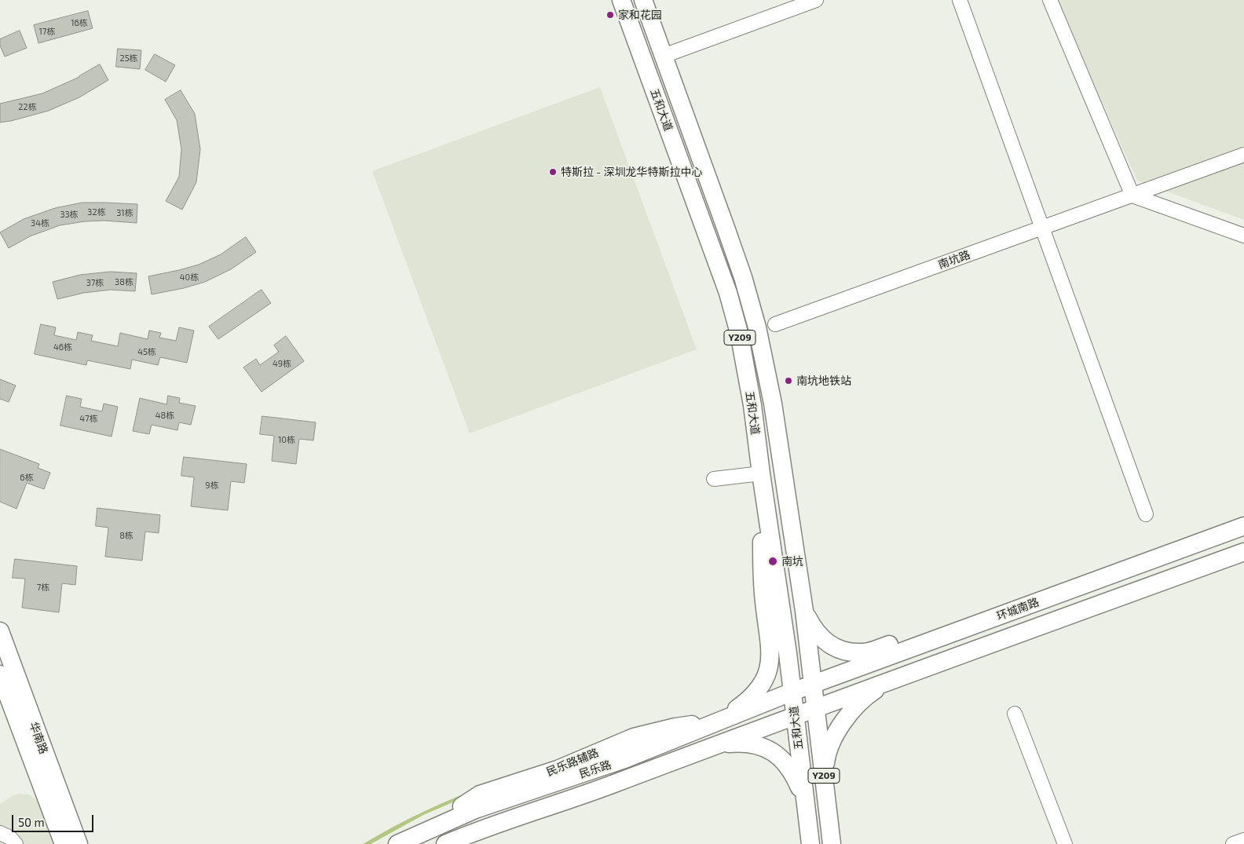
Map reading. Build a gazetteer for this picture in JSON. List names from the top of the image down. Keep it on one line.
{"streets":{"main road":["五和大道","Y209","环城南路","华南路","民乐路辅路","民乐路"],"street":["南坑路"]},"crossings":[["五和大道","环城南路"],["五和大道","民乐路"],["环城南路","民乐路"],["民乐路辅路","民乐路"]],"places":["家和花园","特斯拉 - 深圳龙华特斯拉中心","南坑地铁站","南坑"],"house_numbers":["16栋","17栋","25栋","22栋","32栋","31栋","33栋","34栋","40栋","38栋","37栋","46栋","45栋","49栋","48栋","47栋","10栋","6栋","9栋","8栋","7栋"],"scale_bar":"50 m"}
